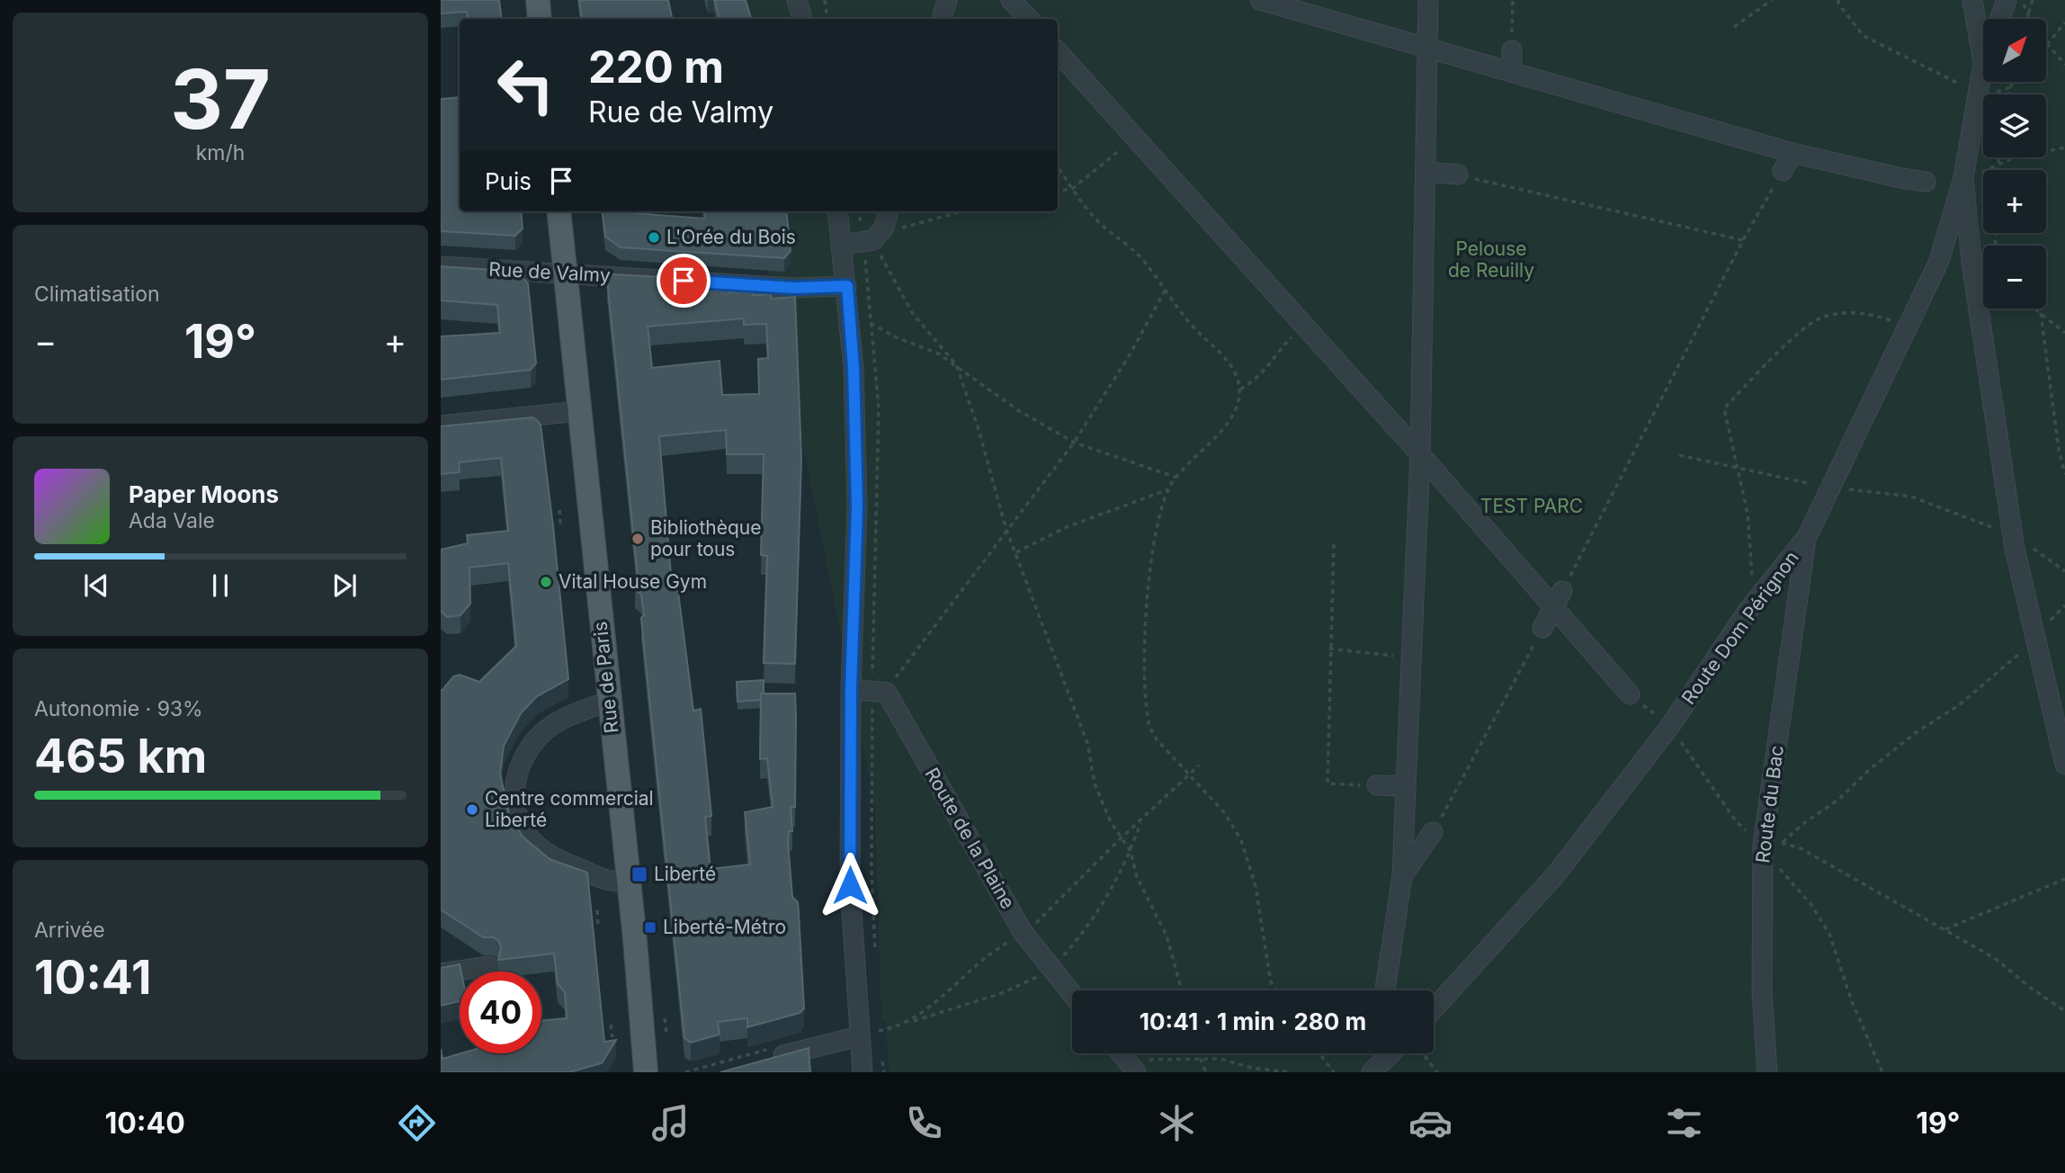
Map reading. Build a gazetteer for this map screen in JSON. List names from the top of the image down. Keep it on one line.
{"streets":{"main road":["Rue de Paris"],"street":["Rue de Valmy","Route Dom Pérignon","Route du Bac","Route de la Plaine"]},"crossings":[["Rue de Valmy","Rue de Paris"],["Route Dom Pérignon","Route du Bac"]],"parks":["Pelouse de Reuilly","TEST PARC"],"places":{"other":["L'Orée du Bois","Bibliothèque pour tous","Vital House Gym","Centre commercial Liberté"],"transit":["Liberté","Liberté-Métro"]},"north":"top right","page":{"tile":[["37","km/h"],"Climatisation",["Autonomie · 93%","465 km"],["Arrivée","10:41"]],"map_buttons":["+","−"],"turn":["220 m","Rue de Valmy"],"then":"Puis","heat":["−","19°","+"],"song":["Paper Moons","Ada Vale"],"limit":"40","trip":"10:41 · 1 min · 280 m","tabs":["10:40","19°"]}}
